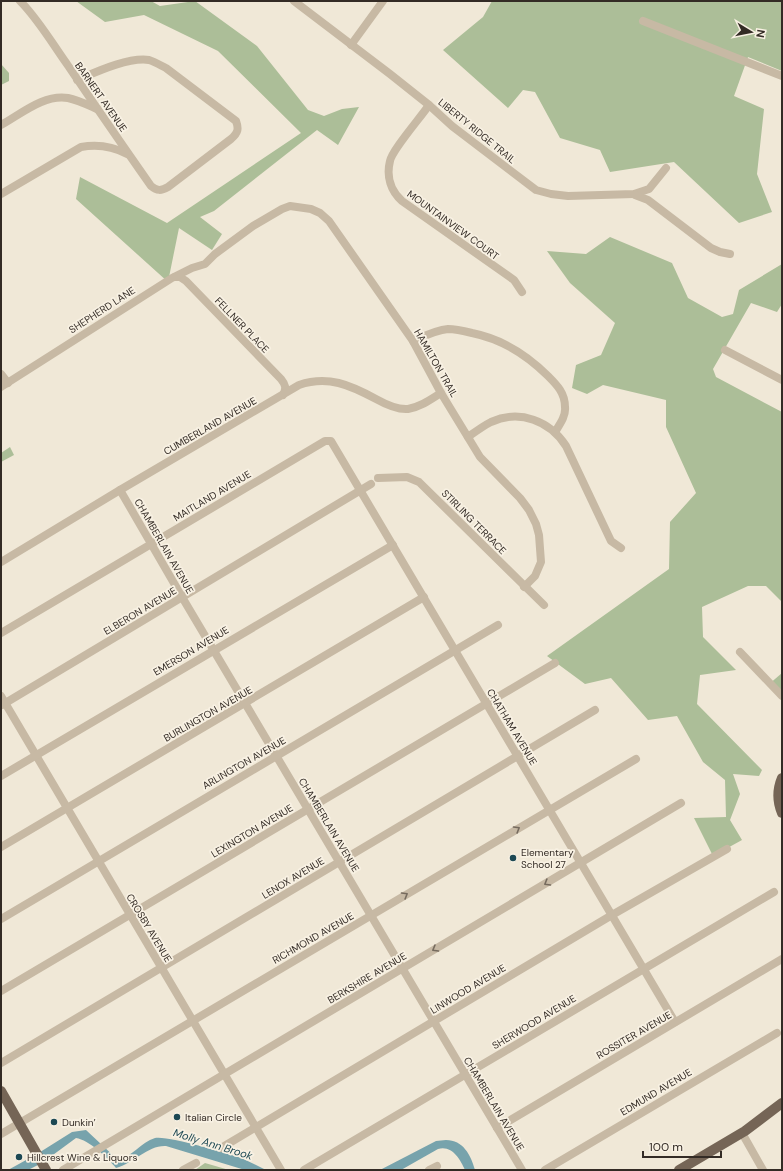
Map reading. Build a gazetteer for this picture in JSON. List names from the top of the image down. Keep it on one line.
{"streets":{"street":["BARNERT AVENUE","LIBERTY RIDGE TRAIL","MOUNTAINVIEW COURT","SHEPHERD LANE","FELLNER PLACE","HAMILTON TRAIL","CUMBERLAND AVENUE","MAITLAND AVENUE","STIRLING TERRACE","CHAMBERLAIN AVENUE","ELBERON AVENUE","EMERSON AVENUE","BURLINGTON AVENUE","CHATHAM AVENUE","ARLINGTON AVENUE","LEXINGTON AVENUE","LENOX AVENUE","CROSBY AVENUE","RICHMOND AVENUE","BERKSHIRE AVENUE","LINWOOD AVENUE","SHERWOOD AVENUE","ROSSITER AVENUE","EDMUND AVENUE"]},"crossings":[["LIBERTY RIDGE TRAIL","MOUNTAINVIEW COURT"],["SHEPHERD LANE","FELLNER PLACE"],["SHEPHERD LANE","HAMILTON TRAIL"],["FELLNER PLACE","CUMBERLAND AVENUE"],["HAMILTON TRAIL","CUMBERLAND AVENUE"],["HAMILTON TRAIL","STIRLING TERRACE"],["CUMBERLAND AVENUE","CHAMBERLAIN AVENUE"],["MAITLAND AVENUE","CHAMBERLAIN AVENUE"],["MAITLAND AVENUE","CHATHAM AVENUE"],["CHAMBERLAIN AVENUE","ELBERON AVENUE"],["CHAMBERLAIN AVENUE","EMERSON AVENUE"],["CHAMBERLAIN AVENUE","BURLINGTON AVENUE"],["CHAMBERLAIN AVENUE","ARLINGTON AVENUE"],["CHAMBERLAIN AVENUE","LEXINGTON AVENUE"],["CHAMBERLAIN AVENUE","LENOX AVENUE"],["CHAMBERLAIN AVENUE","RICHMOND AVENUE"],["CHAMBERLAIN AVENUE","BERKSHIRE AVENUE"],["CHAMBERLAIN AVENUE","LINWOOD AVENUE"],["CHAMBERLAIN AVENUE","SHERWOOD AVENUE"],["CHAMBERLAIN AVENUE","ROSSITER AVENUE"],["ELBERON AVENUE","CHATHAM AVENUE"],["ELBERON AVENUE","CROSBY AVENUE"],["EMERSON AVENUE","CHATHAM AVENUE"],["EMERSON AVENUE","CROSBY AVENUE"],["BURLINGTON AVENUE","CHATHAM AVENUE"],["BURLINGTON AVENUE","CROSBY AVENUE"],["CHATHAM AVENUE","ARLINGTON AVENUE"],["CHATHAM AVENUE","LEXINGTON AVENUE"],["CHATHAM AVENUE","LENOX AVENUE"],["CHATHAM AVENUE","RICHMOND AVENUE"],["CHATHAM AVENUE","BERKSHIRE AVENUE"],["CHATHAM AVENUE","LINWOOD AVENUE"],["CHATHAM AVENUE","SHERWOOD AVENUE"],["CHATHAM AVENUE","ROSSITER AVENUE"],["ARLINGTON AVENUE","CROSBY AVENUE"],["LEXINGTON AVENUE","CROSBY AVENUE"],["LENOX AVENUE","CROSBY AVENUE"],["CROSBY AVENUE","RICHMOND AVENUE"],["CROSBY AVENUE","BERKSHIRE AVENUE"],["CROSBY AVENUE","LINWOOD AVENUE"]],"water":["Molly Ann Brook"],"places":["Elementary School 27","Italian Circle","Dunkin’","Hillcrest Wine & Liquors"],"scale_bar":"100 m","north":"right"}
